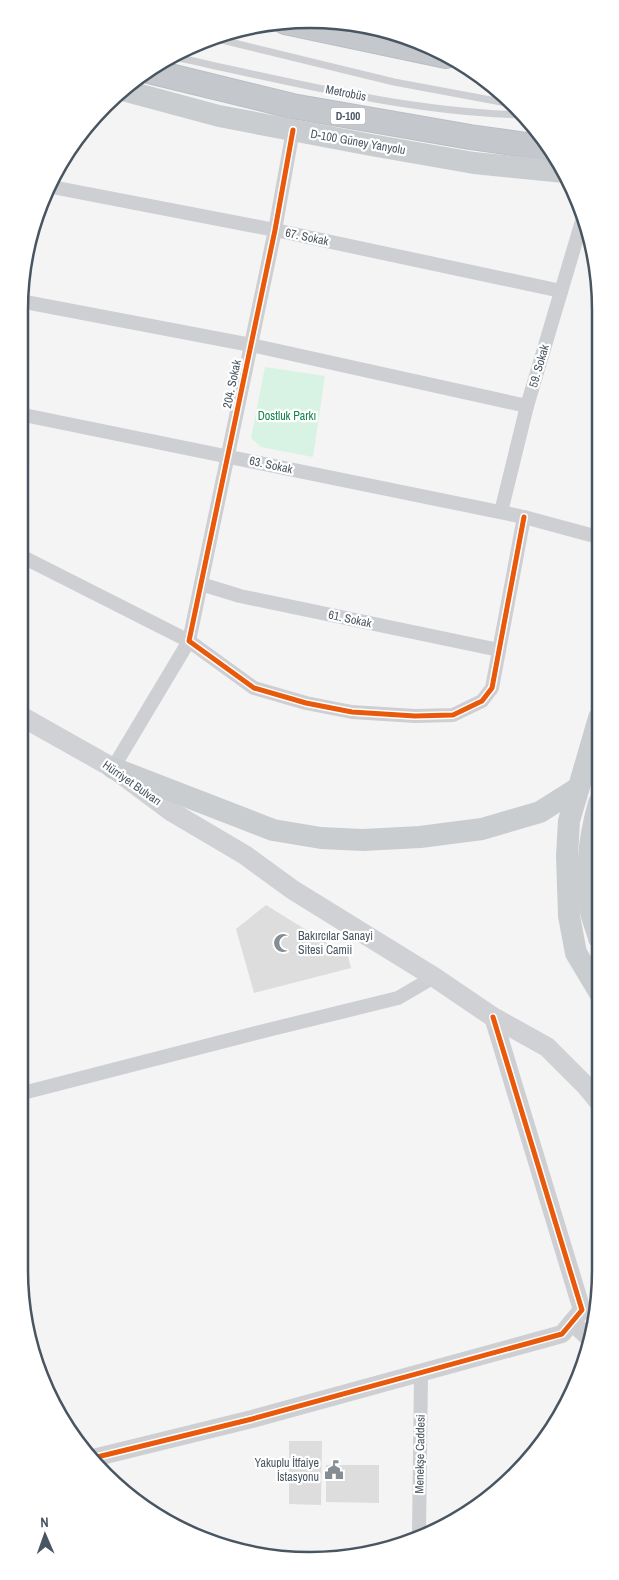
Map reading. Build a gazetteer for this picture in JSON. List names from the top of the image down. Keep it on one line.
{"streets":{"highway":["D-100"],"main road":["D-100 Güney Yanyolu","Hürriyet Bulvarı"],"street":["67. Sokak","59. Sokak","204. Sokak","63. Sokak","61. Sokak","Menekşe Caddesi"],"lane":["Metrobüs"]},"crossings":[["D-100 Güney Yanyolu","204. Sokak"],["67. Sokak","59. Sokak"],["67. Sokak","204. Sokak"],["59. Sokak","63. Sokak"],["204. Sokak","63. Sokak"],["204. Sokak","61. Sokak"],["204. Sokak","Hürriyet Bulvarı"]],"parks":["Dostluk Parkı"],"places":{"mosque":["Bakırcılar Sanayi Sitesi Camii"],"public building":["Yakuplu İtfaiye İstasyonu"]},"north":"top"}
